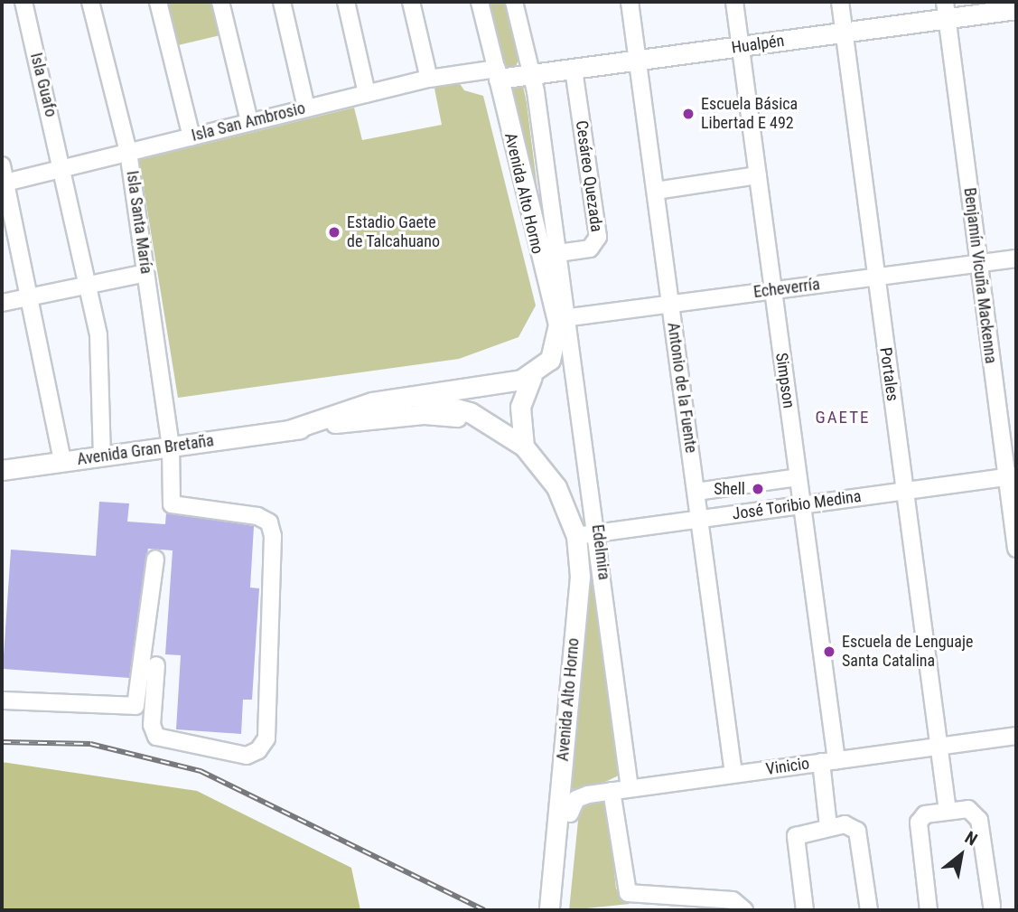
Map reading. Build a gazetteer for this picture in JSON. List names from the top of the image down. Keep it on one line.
{"streets":{"main road":["Hualpén","Avenida Alto Horno","Avenida Gran Bretaña"],"street":["Isla Guafo","Isla San Ambrosio","Cesáreo Quezada","Isla Santa María","Benjamín Vicuña Mackenna","Echeverría","Portales","Simpson","Antonio de la Fuente","José Toribio Medina","Edelmira","Vinicio"]},"crossings":[["Hualpén","Isla San Ambrosio"],["Hualpén","Cesáreo Quezada"],["Hualpén","Avenida Alto Horno"],["Hualpén","Benjamín Vicuña Mackenna"],["Hualpén","Portales"],["Hualpén","Simpson"],["Hualpén","Antonio de la Fuente"],["Isla Guafo","Isla San Ambrosio"],["Isla Guafo","Avenida Gran Bretaña"],["Isla San Ambrosio","Avenida Alto Horno"],["Isla San Ambrosio","Isla Santa María"],["Cesáreo Quezada","Avenida Alto Horno"],["Avenida Alto Horno","Echeverría"],["Avenida Alto Horno","Avenida Gran Bretaña"],["Avenida Alto Horno","José Toribio Medina"],["Avenida Alto Horno","Edelmira"],["Avenida Alto Horno","Vinicio"],["Isla Santa María","Avenida Gran Bretaña"],["Benjamín Vicuña Mackenna","Echeverría"],["Benjamín Vicuña Mackenna","José Toribio Medina"],["Echeverría","Portales"],["Echeverría","Simpson"],["Echeverría","Antonio de la Fuente"],["Echeverría","Edelmira"],["Portales","José Toribio Medina"],["Portales","Vinicio"],["Simpson","José Toribio Medina"],["Simpson","Vinicio"],["Antonio de la Fuente","José Toribio Medina"],["Antonio de la Fuente","Vinicio"],["José Toribio Medina","Edelmira"],["Edelmira","Vinicio"]],"districts":["GAETE"],"places":["Escuela Básica Libertad E 492","Estadio Gaete de Talcahuano","Shell","Escuela de Lenguaje Santa Catalina"],"north":"top right"}
